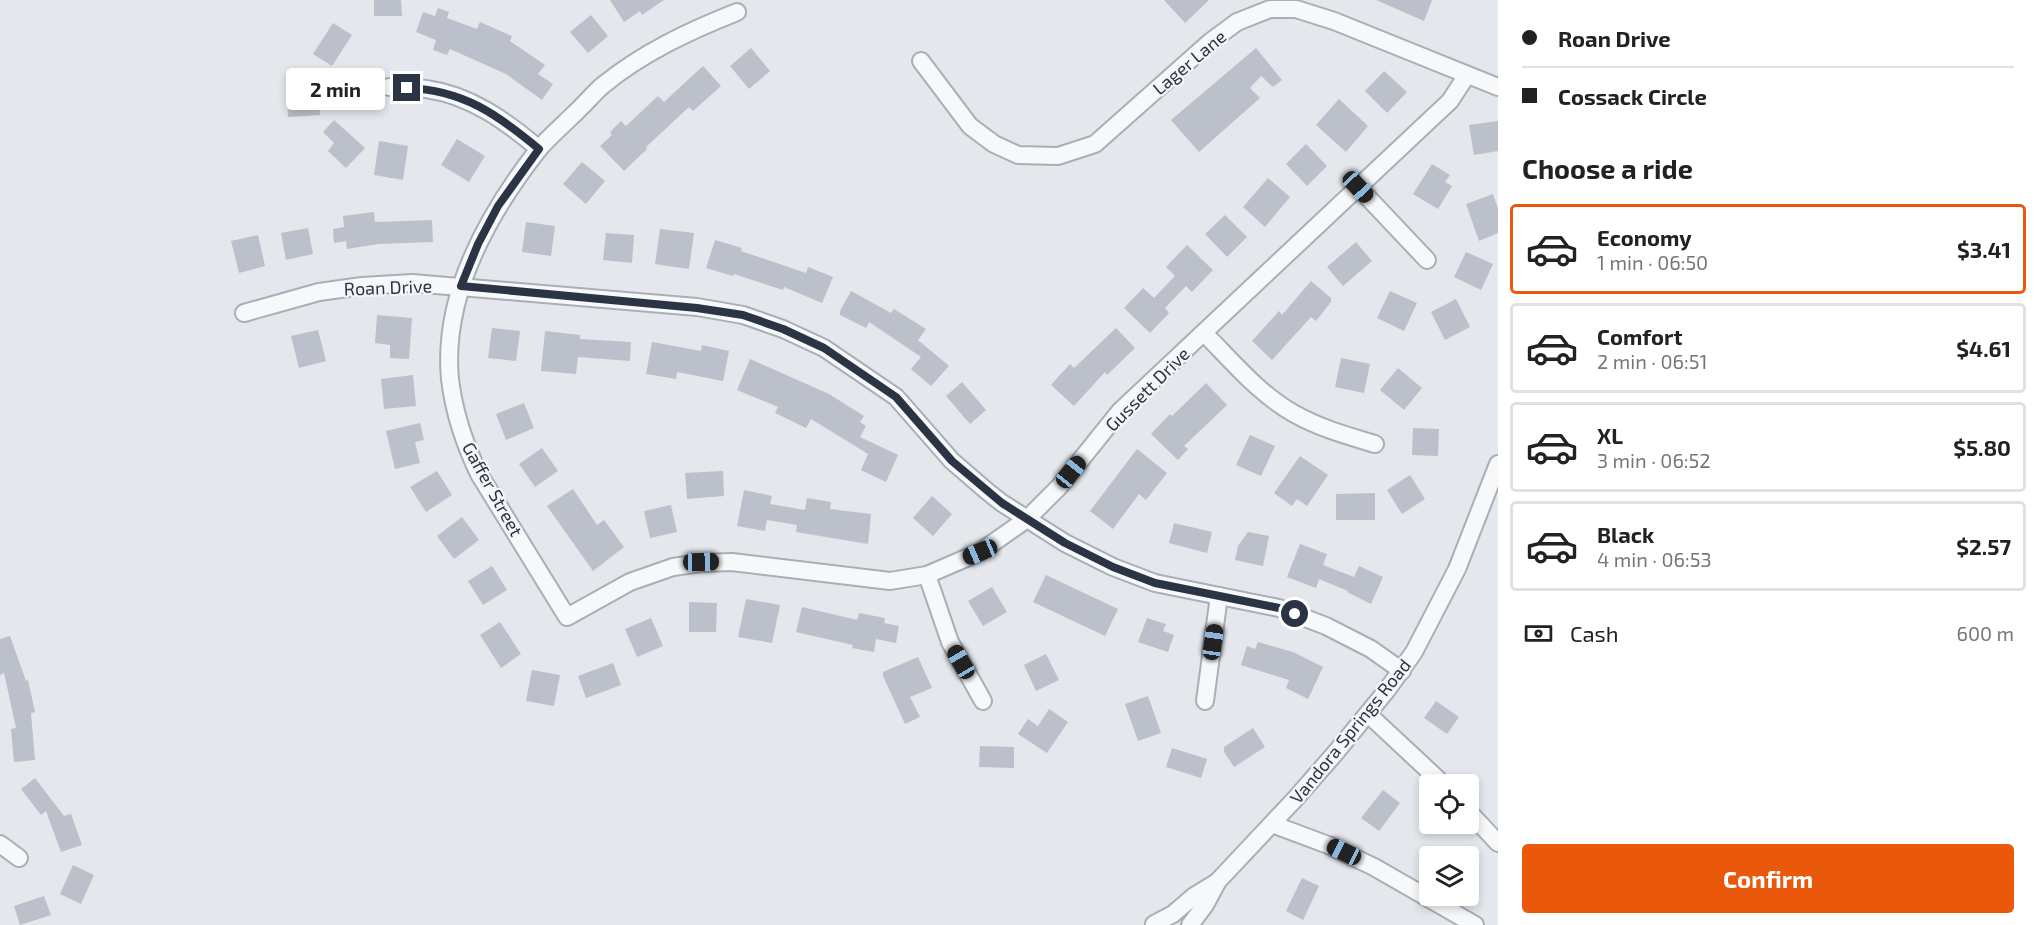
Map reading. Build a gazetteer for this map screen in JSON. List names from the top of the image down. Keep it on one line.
{"streets":{"street":["Lager Lane","Roan Drive","Gussett Drive","Gaffer Street","Vandora Springs Road"]},"crossings":[["Lager Lane","Gussett Drive"],["Roan Drive","Gussett Drive"],["Roan Drive","Gaffer Street"],["Roan Drive","Vandora Springs Road"],["Gussett Drive","Gaffer Street"]],"page":{"banner":["Roan Drive","Cossack Circle"],"bubble":"2 min","heading":"Choose a ride","list":[{"name":"Economy","note":"1 min · 06:50","value":"$3.41"},{"name":"Comfort","note":"2 min · 06:51","value":"$4.61"},{"name":"XL","note":"3 min · 06:52","value":"$5.80"},{"name":"Black","note":"4 min · 06:53","value":"$2.57"}],"pay":["Cash","600 m"],"buttons":"Confirm"}}
